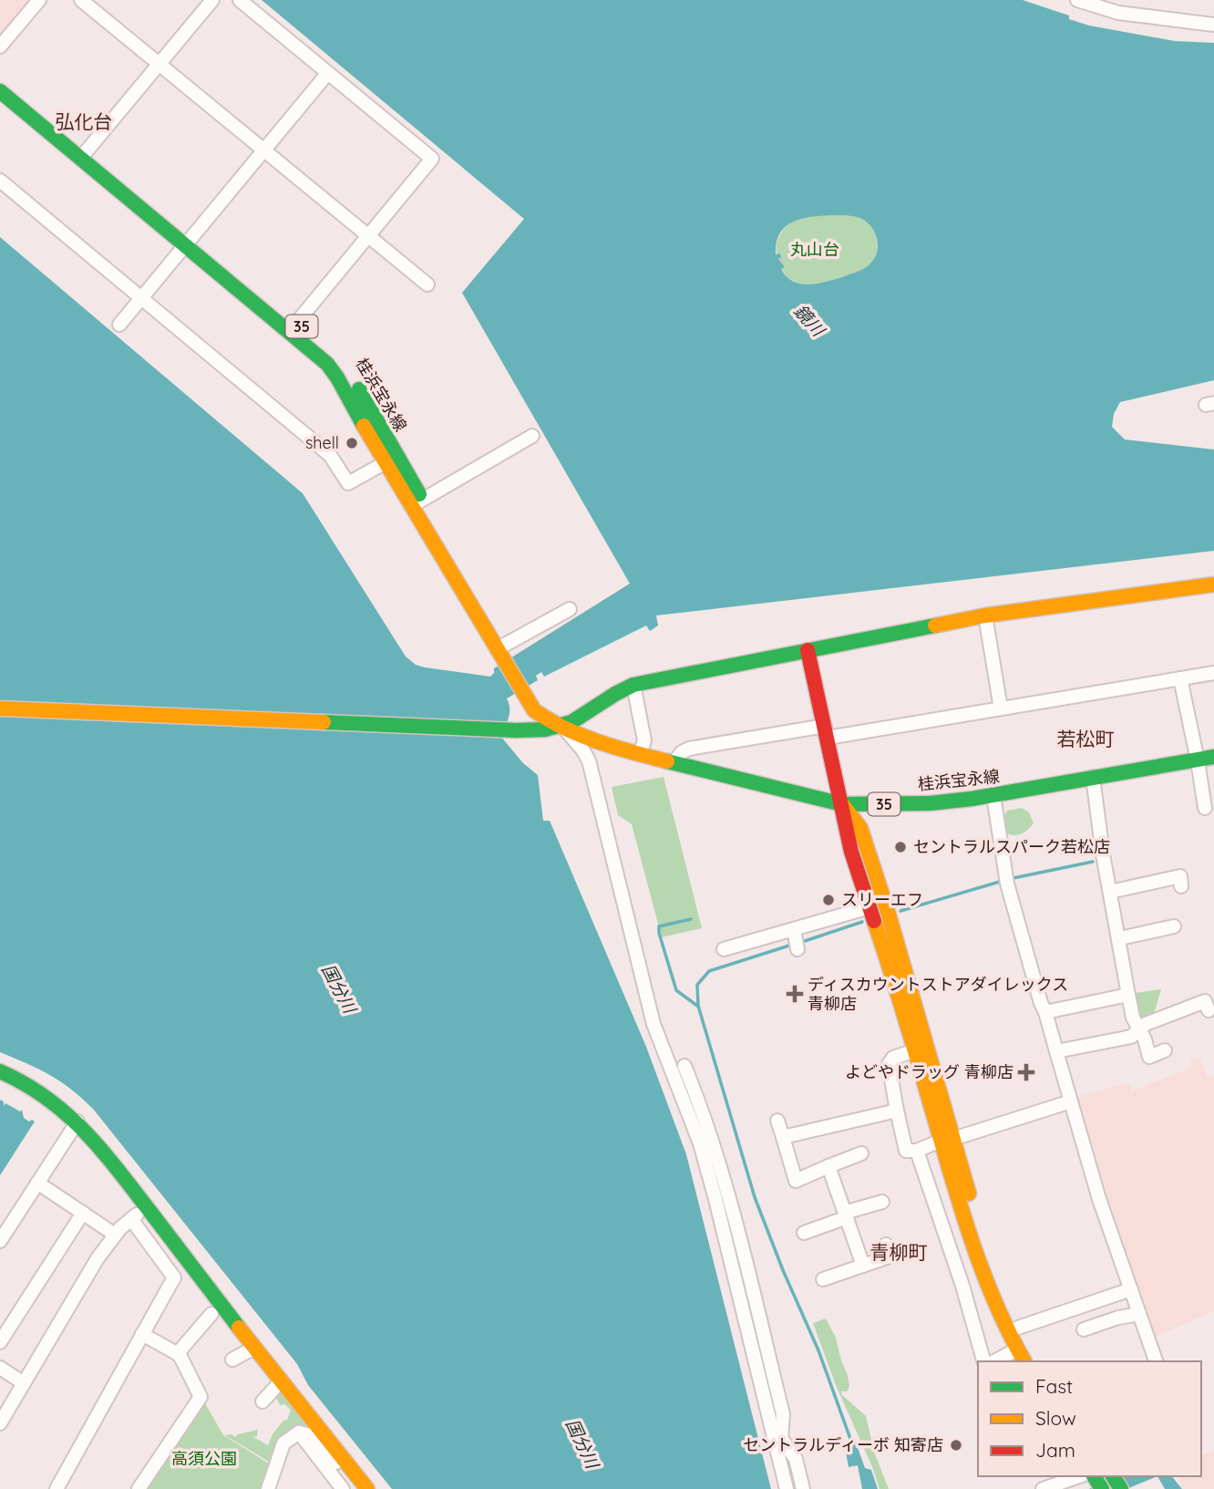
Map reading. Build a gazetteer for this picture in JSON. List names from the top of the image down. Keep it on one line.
{"streets":{"street":["35","桂浜宝永線"]},"districts":["弘化台","若松町","青柳町"],"water":["鏡川","国分川"],"parks":["丸山台","高須公園"],"places":{"other":["shell","セントラルスパーク若松店","スリーエフ","セントラルディーボ 知寄店"],"health":["ディスカウントストアダイレックス 青柳店","よどやドラッグ 青柳店"]},"legend":["Fast","Slow","Jam"]}
